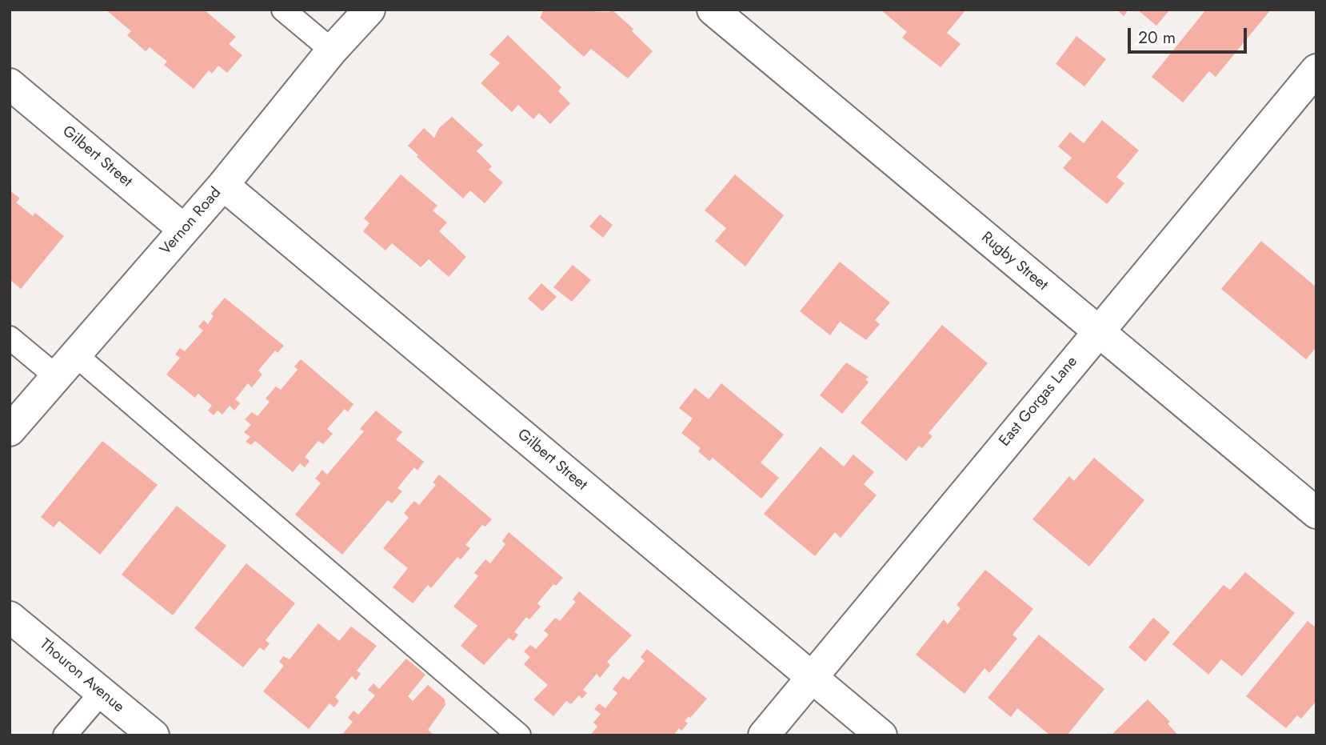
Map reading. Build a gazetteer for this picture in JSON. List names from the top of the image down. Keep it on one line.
{"streets":{"street":["Gilbert Street","Vernon Road","Rugby Street","East Gorgas Lane","Thouron Avenue"]},"crossings":[["Gilbert Street","Vernon Road"],["Gilbert Street","East Gorgas Lane"],["Rugby Street","East Gorgas Lane"]],"scale_bar":"20 m"}
